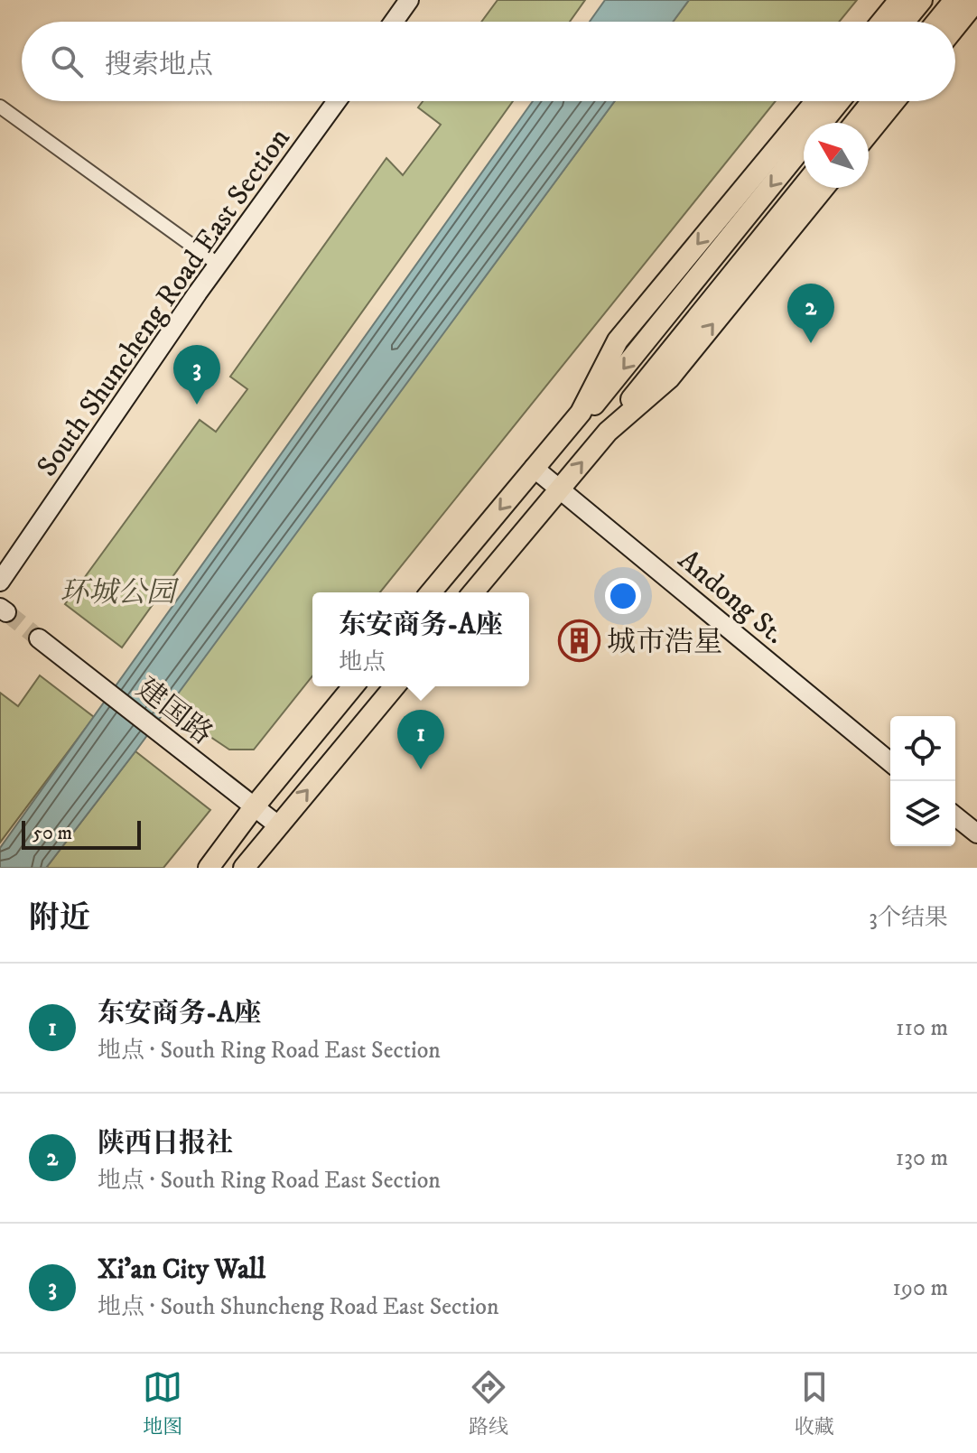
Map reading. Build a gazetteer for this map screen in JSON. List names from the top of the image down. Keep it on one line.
{"streets":{"street":["South Shuncheng Road East Section","Andong St.","建国路"]},"parks":["环城公园"],"places":{"building":["城市浩星"]},"scale_bar":"50 m","north":"top left","page":{"search":"搜索地点","pins":["2","3","1"],"popup":["东安商务-A座","地点"],"scale":"50 m","heading":["附近","3个结果"],"list":[{"mark":"1","name":"东安商务-A座","note":"地点 · South Ring Road East Section","value":"110 m"},{"mark":"2","name":"陕西日报社","note":"地点 · South Ring Road East Section","value":"130 m"},{"mark":"3","name":"Xi'an City Wall","note":"地点 · South Shuncheng Road East Section","value":"190 m"}],"nav":["地图","路线","收藏"]}}
